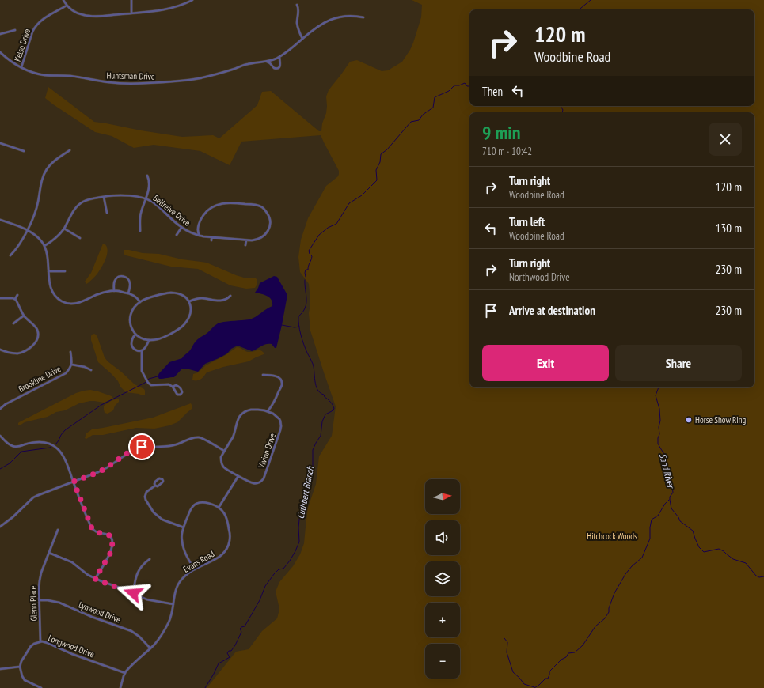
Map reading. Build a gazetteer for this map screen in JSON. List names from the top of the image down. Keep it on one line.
{"streets":{"street":["Kelso Drive","Huntsman Drive","Bellreive Drive","Brookline Drive","Vivion Drive","Evans Road","Glenn Place","Lynwood Drive","Longwood Drive"]},"crossings":[["Kelso Drive","Huntsman Drive"],["Evans Road","Lynwood Drive"],["Evans Road","Longwood Drive"],["Glenn Place","Lynwood Drive"],["Glenn Place","Longwood Drive"]],"water":["Sand River","Cuthbert Branch"],"parks":["Hitchcock Woods"],"places":["Horse Show Ring"],"north":"right","page":{"turn":["120 m","Woodbine Road"],"then":"Then","heading":["9 min","710 m · 10:42"],"list":[{"name":"Turn right","note":"Woodbine Road","value":"120 m"},{"name":"Turn left","note":"Woodbine Road","value":"130 m"},{"name":"Turn right","note":"Northwood Drive","value":"230 m"},{"name":"Arrive at destination","value":"230 m"}],"buttons":["Exit","Share"],"map_buttons":["+","−"]}}
